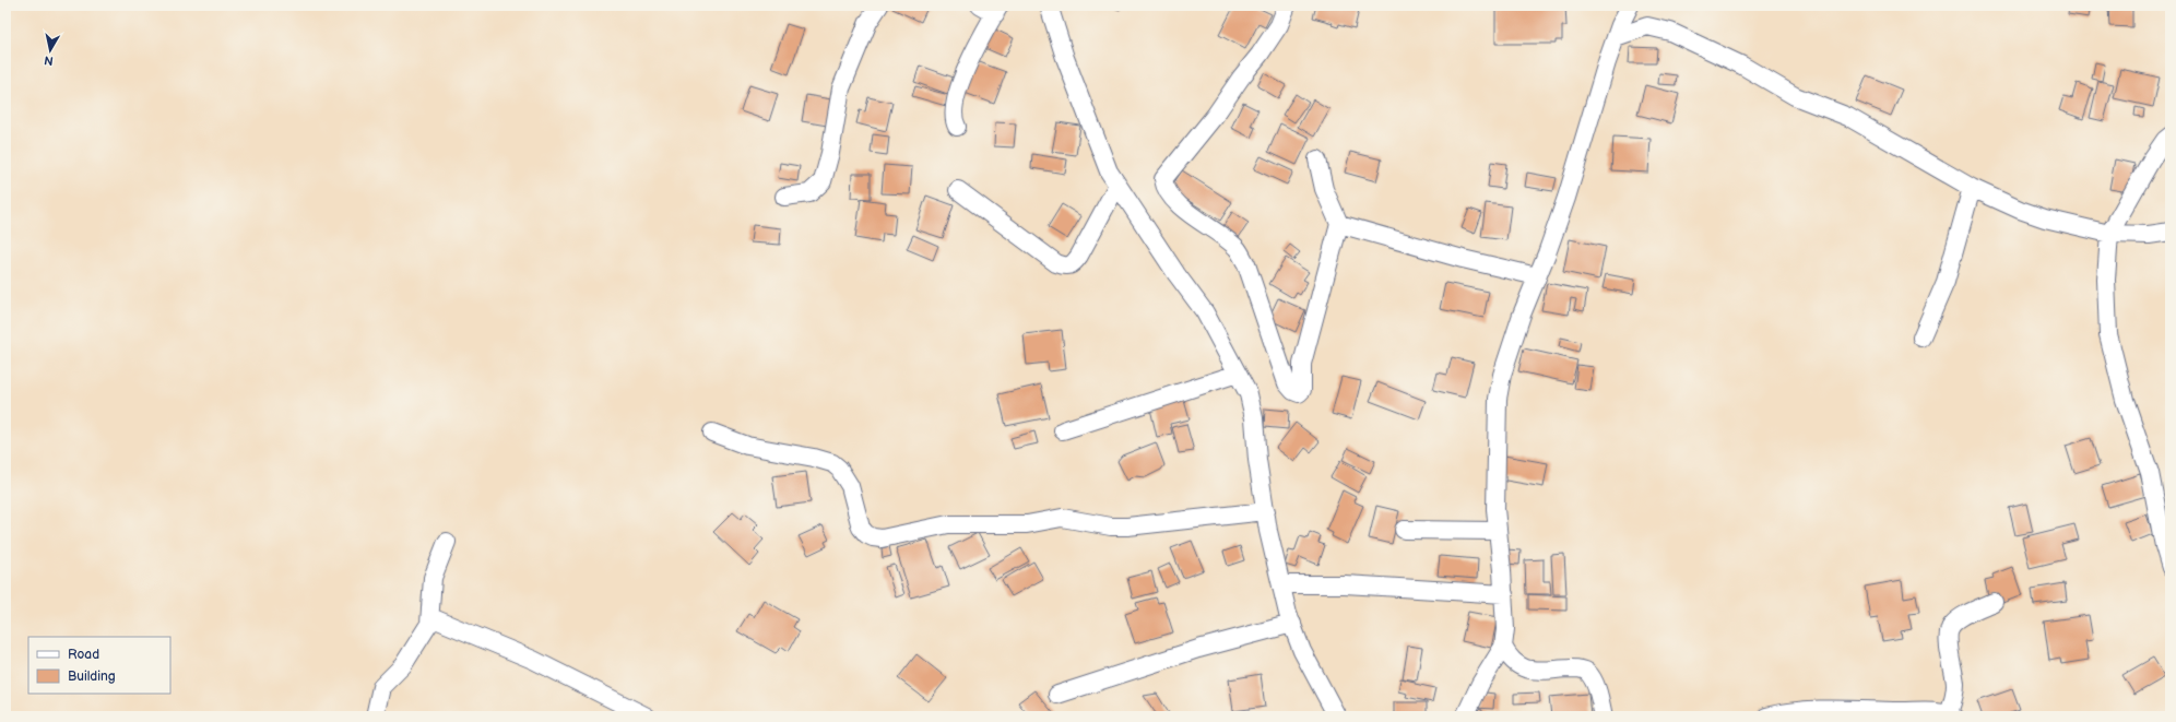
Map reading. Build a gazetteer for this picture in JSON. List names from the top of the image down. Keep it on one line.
{"legend":["Road","Building"],"north":"bottom"}
